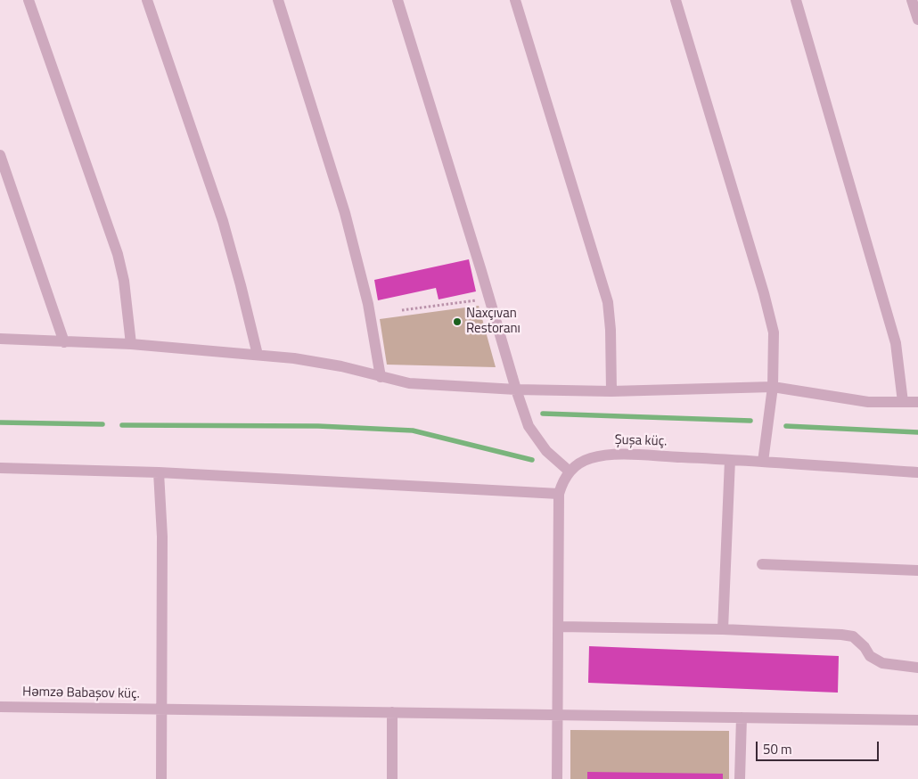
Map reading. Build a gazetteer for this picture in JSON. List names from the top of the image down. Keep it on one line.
{"streets":{"street":["Şuşa küç.","Həmzə Babaşov küç."]},"places":["Naxçıvan Restoranı"],"scale_bar":"50 m"}
